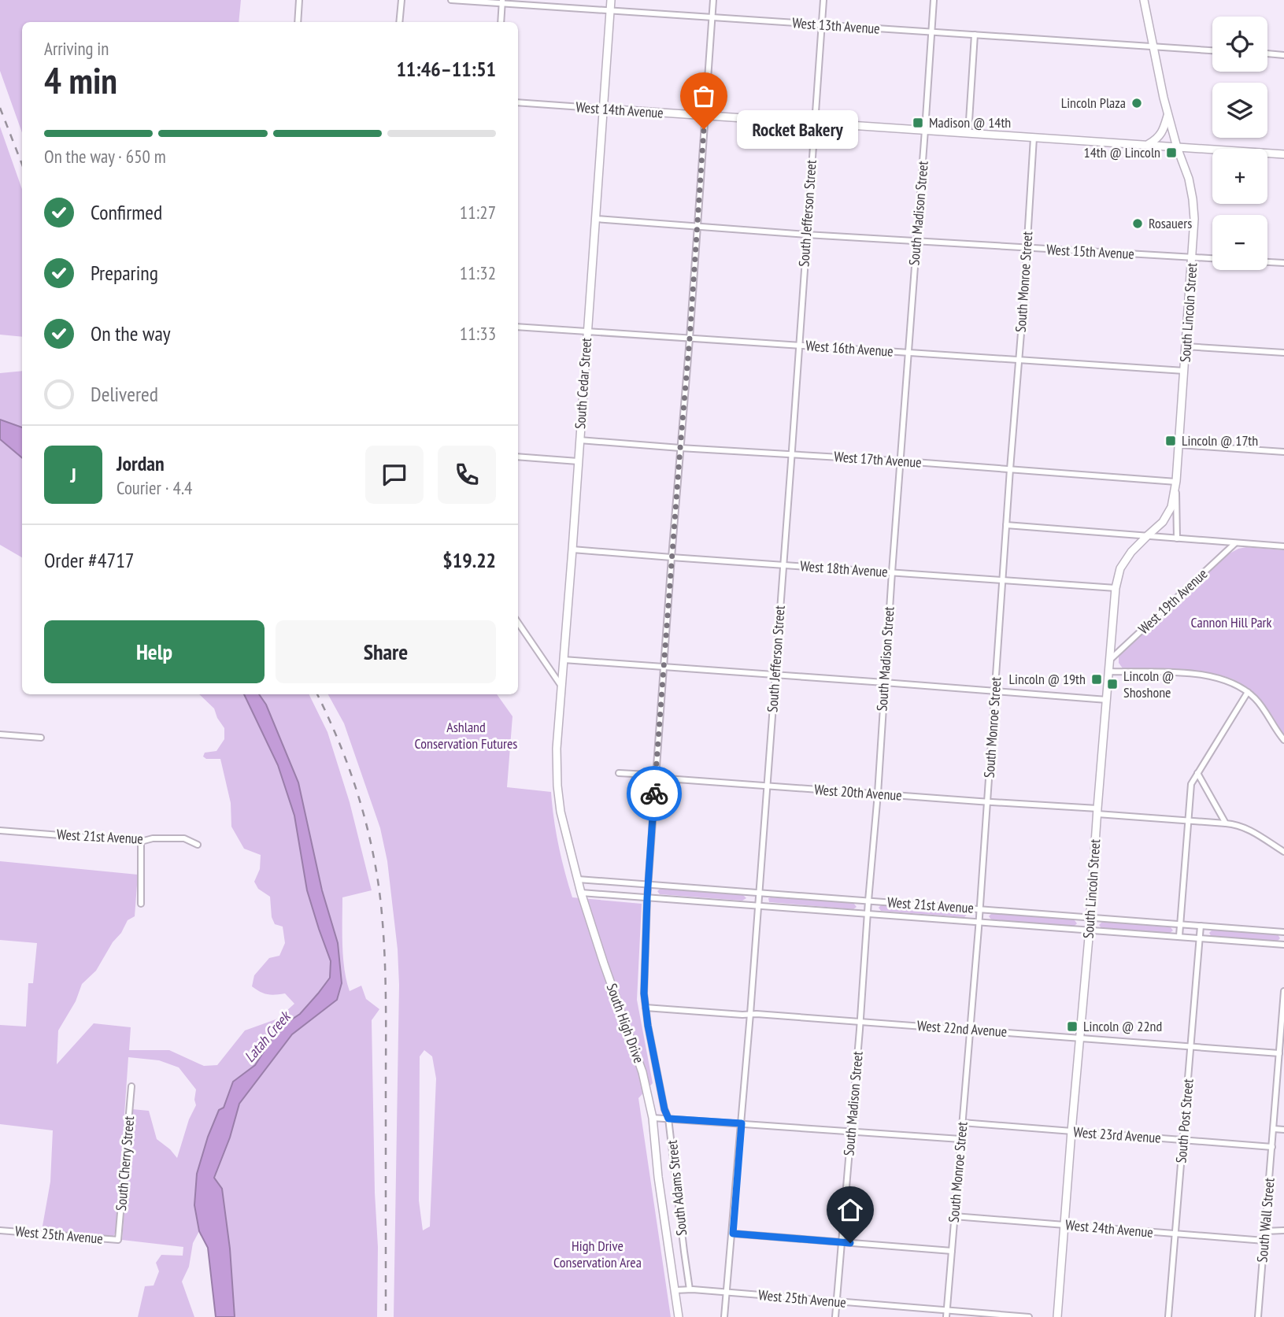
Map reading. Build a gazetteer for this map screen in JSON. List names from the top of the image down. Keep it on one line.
{"streets":{"street":["West 13th Avenue","West 14th Avenue","South Jefferson Street","South Madison Street","West 15th Avenue","South Monroe Street","South Lincoln Street","West 16th Avenue","South Cedar Street","West 17th Avenue","West 18th Avenue","West 19th Avenue","West 20th Avenue","West 21st Avenue","South High Drive","West 22nd Avenue","South Post Street","West 23rd Avenue","South Cherry Street","South Adams Street","South Wall Street","West 24th Avenue","West 25th Avenue"]},"crossings":[["West 13th Avenue","South Jefferson Street"],["West 13th Avenue","South Madison Street"],["West 13th Avenue","South Cedar Street"],["West 13th Avenue","South Adams Street"],["West 14th Avenue","South Jefferson Street"],["West 14th Avenue","South Madison Street"],["West 14th Avenue","South Monroe Street"],["West 14th Avenue","South Lincoln Street"],["West 14th Avenue","South Cedar Street"],["West 14th Avenue","South Adams Street"],["South Jefferson Street","West 15th Avenue"],["South Jefferson Street","West 16th Avenue"],["South Jefferson Street","West 17th Avenue"],["South Jefferson Street","West 18th Avenue"],["South Jefferson Street","West 20th Avenue"],["South Jefferson Street","West 21st Avenue"],["South Jefferson Street","West 22nd Avenue"],["South Jefferson Street","West 25th Avenue"],["South Madison Street","West 15th Avenue"],["South Madison Street","West 16th Avenue"],["South Madison Street","West 17th Avenue"],["South Madison Street","West 18th Avenue"],["South Madison Street","West 20th Avenue"],["South Madison Street","West 21st Avenue"],["South Madison Street","West 22nd Avenue"],["South Madison Street","West 25th Avenue"],["West 15th Avenue","South Monroe Street"],["West 15th Avenue","South Lincoln Street"],["West 15th Avenue","South Cedar Street"],["West 15th Avenue","South Adams Street"],["South Monroe Street","West 16th Avenue"],["South Monroe Street","West 17th Avenue"],["South Monroe Street","West 18th Avenue"],["South Monroe Street","West 20th Avenue"],["South Monroe Street","West 21st Avenue"],["South Monroe Street","West 22nd Avenue"],["South Monroe Street","West 23rd Avenue"],["South Monroe Street","West 24th Avenue"],["South Monroe Street","West 25th Avenue"],["South Lincoln Street","West 16th Avenue"],["South Lincoln Street","West 17th Avenue"],["South Lincoln Street","West 18th Avenue"],["South Lincoln Street","West 19th Avenue"],["South Lincoln Street","West 20th Avenue"],["South Lincoln Street","West 21st Avenue"],["South Lincoln Street","West 22nd Avenue"],["South Lincoln Street","West 23rd Avenue"],["South Lincoln Street","West 24th Avenue"],["West 16th Avenue","South Cedar Street"],["West 16th Avenue","South Adams Street"],["South Cedar Street","West 17th Avenue"],["South Cedar Street","West 18th Avenue"],["South Cedar Street","South High Drive"],["West 17th Avenue","South Adams Street"],["West 18th Avenue","South Adams Street"],["West 20th Avenue","South Adams Street"],["West 21st Avenue","South High Drive"],["West 21st Avenue","South Post Street"],["West 21st Avenue","South Adams Street"],["South High Drive","West 25th Avenue"],["West 22nd Avenue","South Post Street"],["West 22nd Avenue","South Adams Street"],["West 22nd Avenue","South Wall Street"],["South Post Street","West 23rd Avenue"],["South Post Street","West 24th Avenue"],["West 23rd Avenue","South Wall Street"],["South Cherry Street","West 25th Avenue"],["South Adams Street","West 25th Avenue"],["South Wall Street","West 24th Avenue"]],"water":["Latah Creek"],"parks":["Cannon Hill Park","Ashland Conservation Futures","High Drive Conservation Area"],"places":{"other":["Lincoln Plaza","Rocket Bakery","Rosauers"],"transit":["Madison @ 14th","14th @ Lincoln","Lincoln @ 17th","Lincoln @ 19th","Lincoln @ Shoshone","Lincoln @ 22nd"]},"page":{"map_buttons":["+","−"],"heading":["4 min","Arriving in","11:46–11:51"],"panel":["Jordan","Courier · 4.4","Order #4717","$19.22"],"bubble":"Rocket Bakery","bar":"On the way · 650 m","list":[["Confirmed","11:27"],["Preparing","11:32"],["On the way","11:33"],"Delivered"],"round":"J","buttons":["Help","Share"]}}
